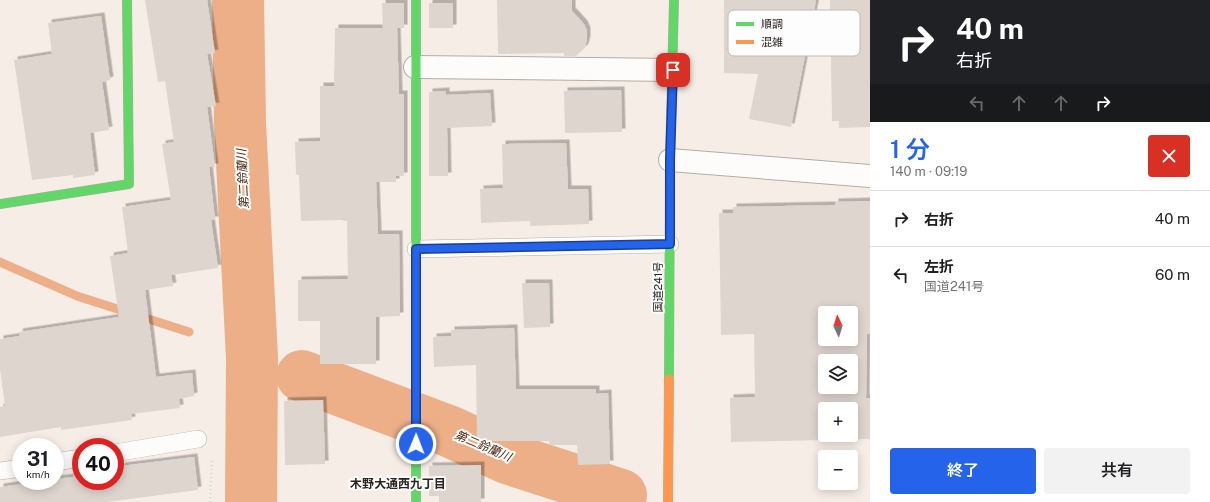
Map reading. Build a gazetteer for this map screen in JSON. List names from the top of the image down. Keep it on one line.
{"streets":{"main road":["国道241号"]},"districts":["木野大通西九丁目"],"water":["第二鈴蘭川"],"legend":["順調","混雑"],"north":"top","page":{"turn":["40 m","右折"],"heading":["1 分","140 m · 09:19"],"list":[{"name":"右折","value":"40 m"},{"name":"左折","note":"国道241号","value":"60 m"}],"map_buttons":["+","−"],"speed":"31 km/h","limit":"40","buttons":["終了","共有"]}}
